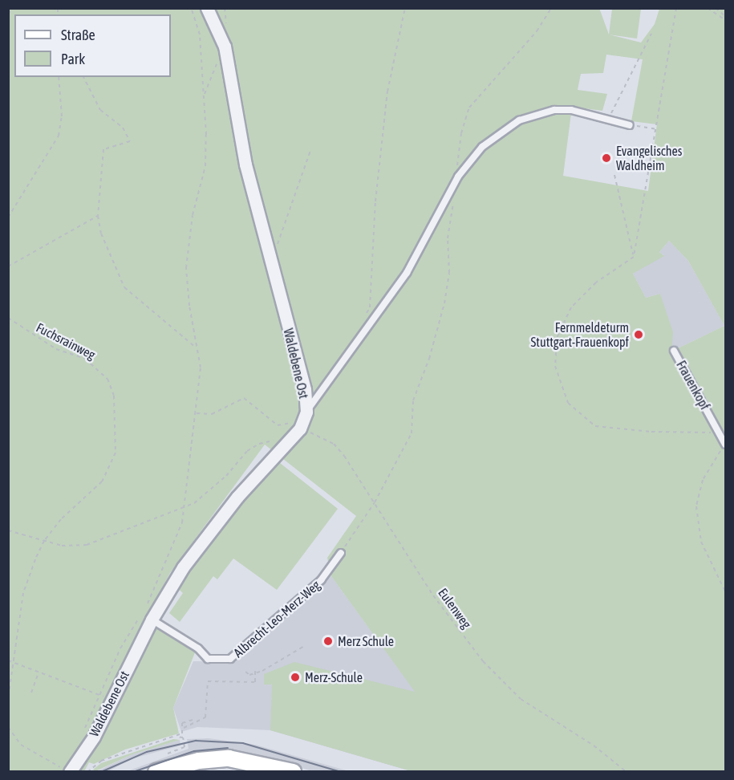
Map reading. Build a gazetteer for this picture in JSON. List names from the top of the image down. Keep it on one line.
{"streets":{"street":["Waldebene Ost"],"lane":["Frauenkopf","Albrecht-Leo-Merz-Weg"],"path":["Fuchsrainweg","Eulenweg"]},"crossings":[["Waldebene Ost","Eulenweg"],["Waldebene Ost","Albrecht-Leo-Merz-Weg"]],"places":["Evangelisches Waldheim","Fernmeldeturm Stuttgart-Frauenkopf","Merz Schule","Merz-Schule"],"legend":["Straße","Park"]}
